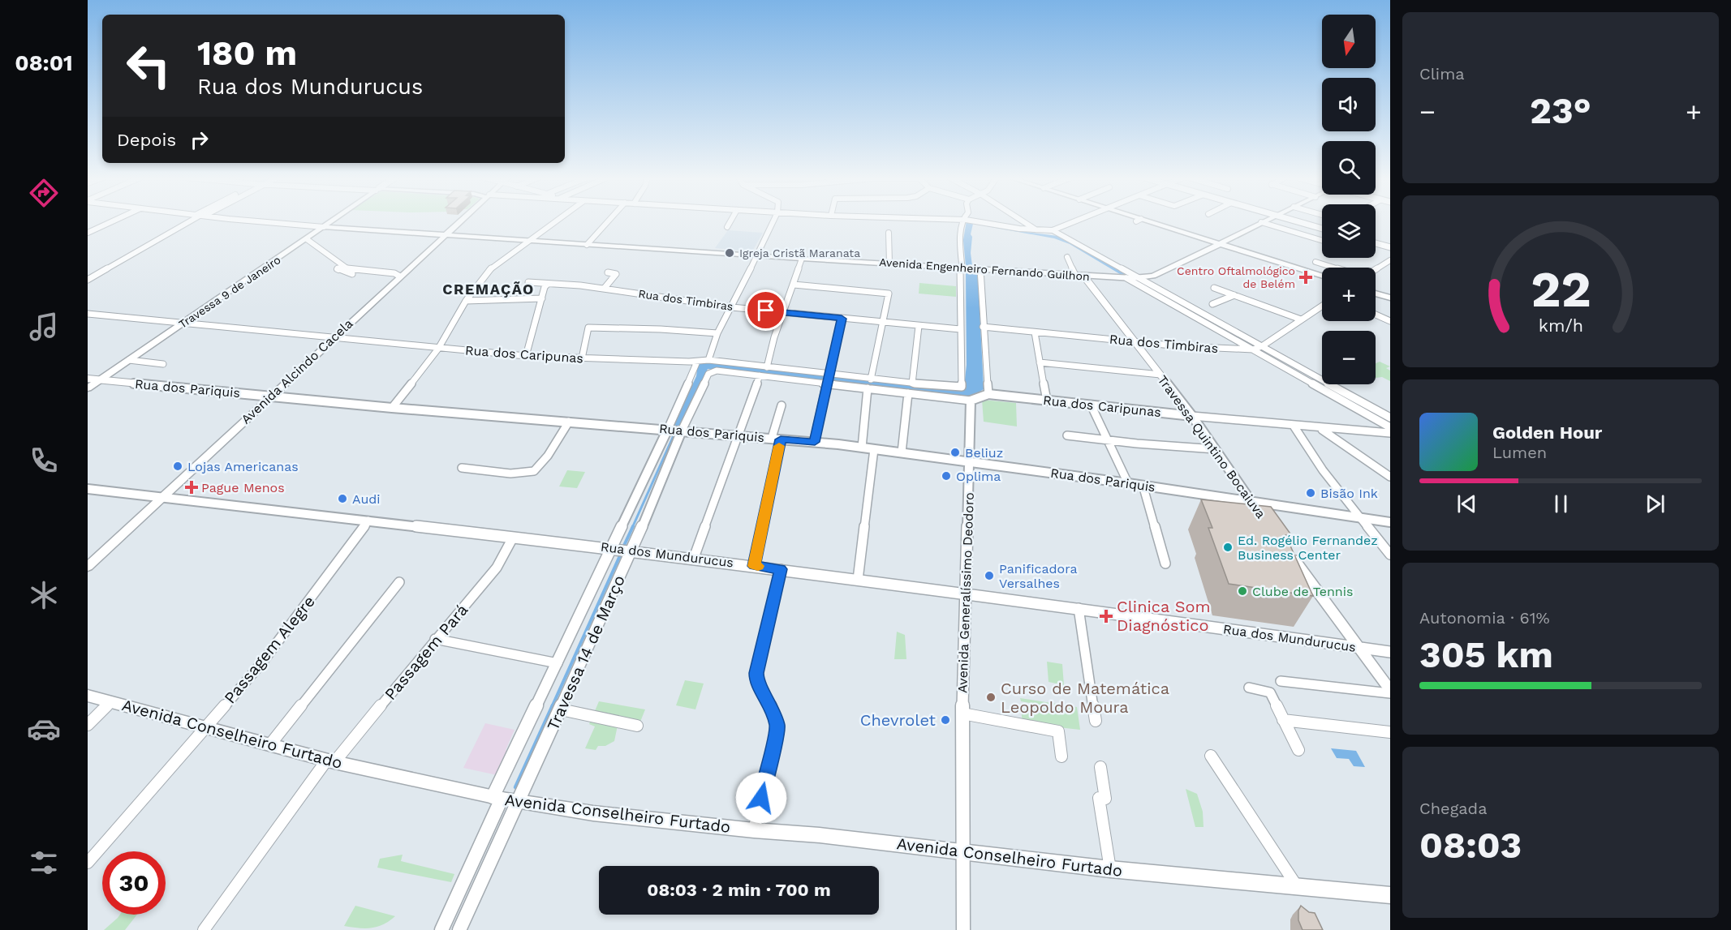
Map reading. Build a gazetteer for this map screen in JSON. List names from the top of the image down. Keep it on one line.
{"streets":{"main road":["Avenida Engenheiro Fernando Guilhon","Travessa 9 de Janeiro","Avenida Alcindo Cacela","Avenida Conselheiro Furtado"],"street":["Rua dos Timbiras","Rua dos Caripunas","Rua dos Pariquis","Travessa Quintino Bocaiuva","Rua dos Mundurucus","Avenida Generalíssimo Deodoro","Passagem Alegre","Passagem Pará","Travessa 14 de Março"]},"crossings":[["Avenida Engenheiro Fernando Guilhon","Travessa 9 de Janeiro"],["Avenida Engenheiro Fernando Guilhon","Avenida Alcindo Cacela"],["Avenida Engenheiro Fernando Guilhon","Travessa Quintino Bocaiuva"],["Travessa 9 de Janeiro","Rua dos Caripunas"],["Travessa 9 de Janeiro","Rua dos Pariquis"],["Rua dos Timbiras","Rua dos Caripunas"],["Rua dos Timbiras","Travessa Quintino Bocaiuva"],["Rua dos Caripunas","Avenida Alcindo Cacela"],["Rua dos Caripunas","Travessa Quintino Bocaiuva"],["Rua dos Caripunas","Travessa 14 de Março"],["Avenida Alcindo Cacela","Rua dos Pariquis"],["Avenida Alcindo Cacela","Rua dos Mundurucus"],["Rua dos Pariquis","Travessa Quintino Bocaiuva"],["Rua dos Pariquis","Avenida Generalíssimo Deodoro"],["Rua dos Pariquis","Travessa 14 de Março"],["Rua dos Mundurucus","Avenida Generalíssimo Deodoro"],["Rua dos Mundurucus","Passagem Alegre"],["Rua dos Mundurucus","Passagem Pará"],["Rua dos Mundurucus","Travessa 14 de Março"],["Avenida Generalíssimo Deodoro","Avenida Conselheiro Furtado"],["Passagem Alegre","Avenida Conselheiro Furtado"],["Passagem Pará","Avenida Conselheiro Furtado"],["Travessa 14 de Março","Avenida Conselheiro Furtado"]],"districts":["CREMAÇÃO"],"places":{"other":["Igreja Cristã Maranata","Beliuz","Lojas Americanas","Oplima","Bisão Ink","Audi","Ed. Rogélio Fernandez Business Center","Panificadora Versalhes","Clube de Tennis","Curso de Matemática Leopoldo Moura","Chevrolet"],"health":["Centro Oftalmológico de Belém","Pague Menos","Clinica Som Diagnóstico"]},"north":"bottom","page":{"tabs":"08:01","tile":["Clima",["Autonomia · 61%","305 km"],["Chegada","08:03"]],"map_buttons":["+","−"],"turn":["180 m","Rua dos Mundurucus"],"heat":["−","23°","+"],"then":"Depois","song":["Golden Hour","Lumen"],"limit":"30","trip":"08:03 · 2 min · 700 m","gauge":["22","km/h"]}}
